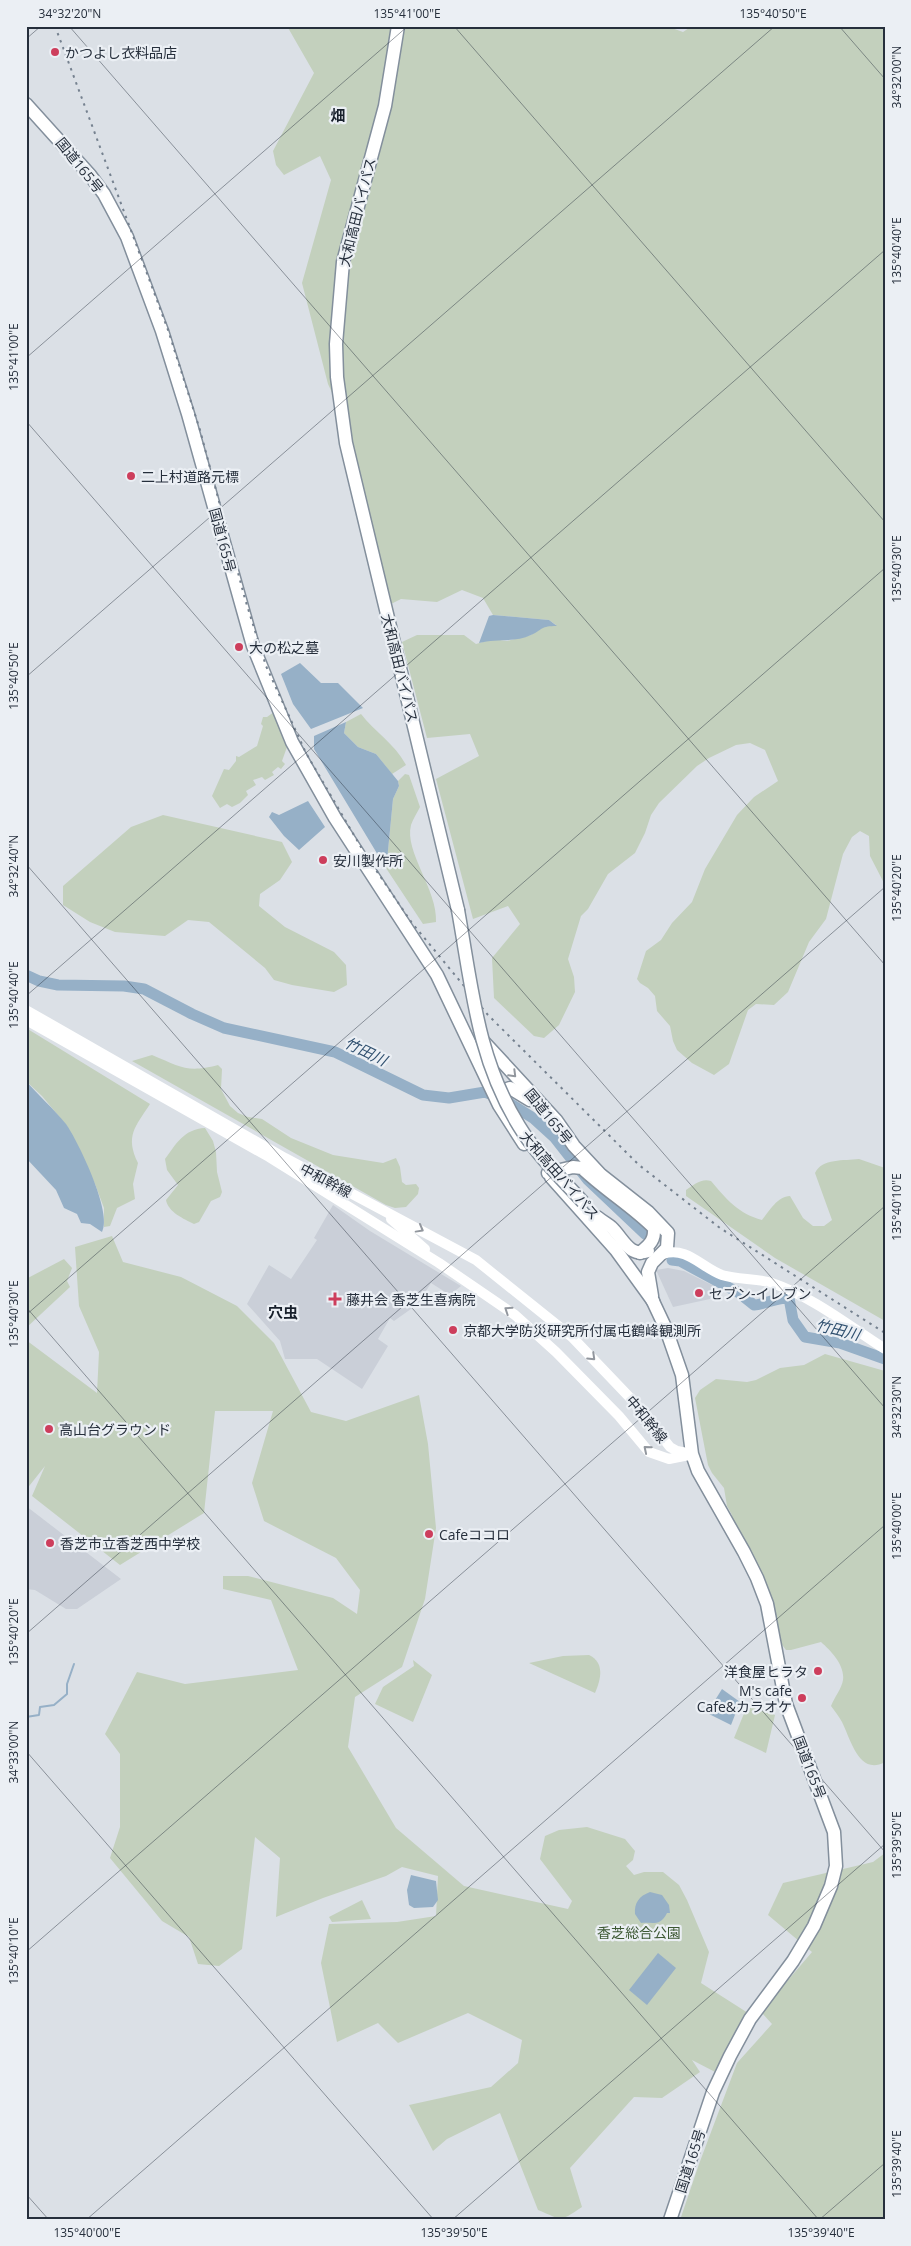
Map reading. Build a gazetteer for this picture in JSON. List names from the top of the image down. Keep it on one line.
{"streets":{"highway":["国道165号","大和高田バイパス"],"main road":["中和幹線"]},"crossings":[["国道165号","大和高田バイパス"],["国道165号","中和幹線"]],"districts":["畑","穴虫"],"water":["竹田川"],"parks":["香芝総合公園"],"places":{"other":["かつよし衣料品店","二上村道路元標","大の松之墓","安川製作所","セブン-イレブン","京都大学防災研究所付属屯鶴峰観測所","高山台グラウンド","Cafeココロ","香芝市立香芝西中学校","洋食屋ヒラタ","M's cafe Cafe&カラオケ"],"health":["藤井会 香芝生喜病院"]},"coordinates":["34°32'20\"N","135°41'00\"E","135°40'50\"E","34°32'00\"N","135°40'40\"E","135°40'30\"E","34°32'40\"N","135°40'20\"E","135°40'10\"E","34°32'30\"N","135°40'00\"E","34°33'00\"N","135°39'50\"E","135°39'40\"E"]}
